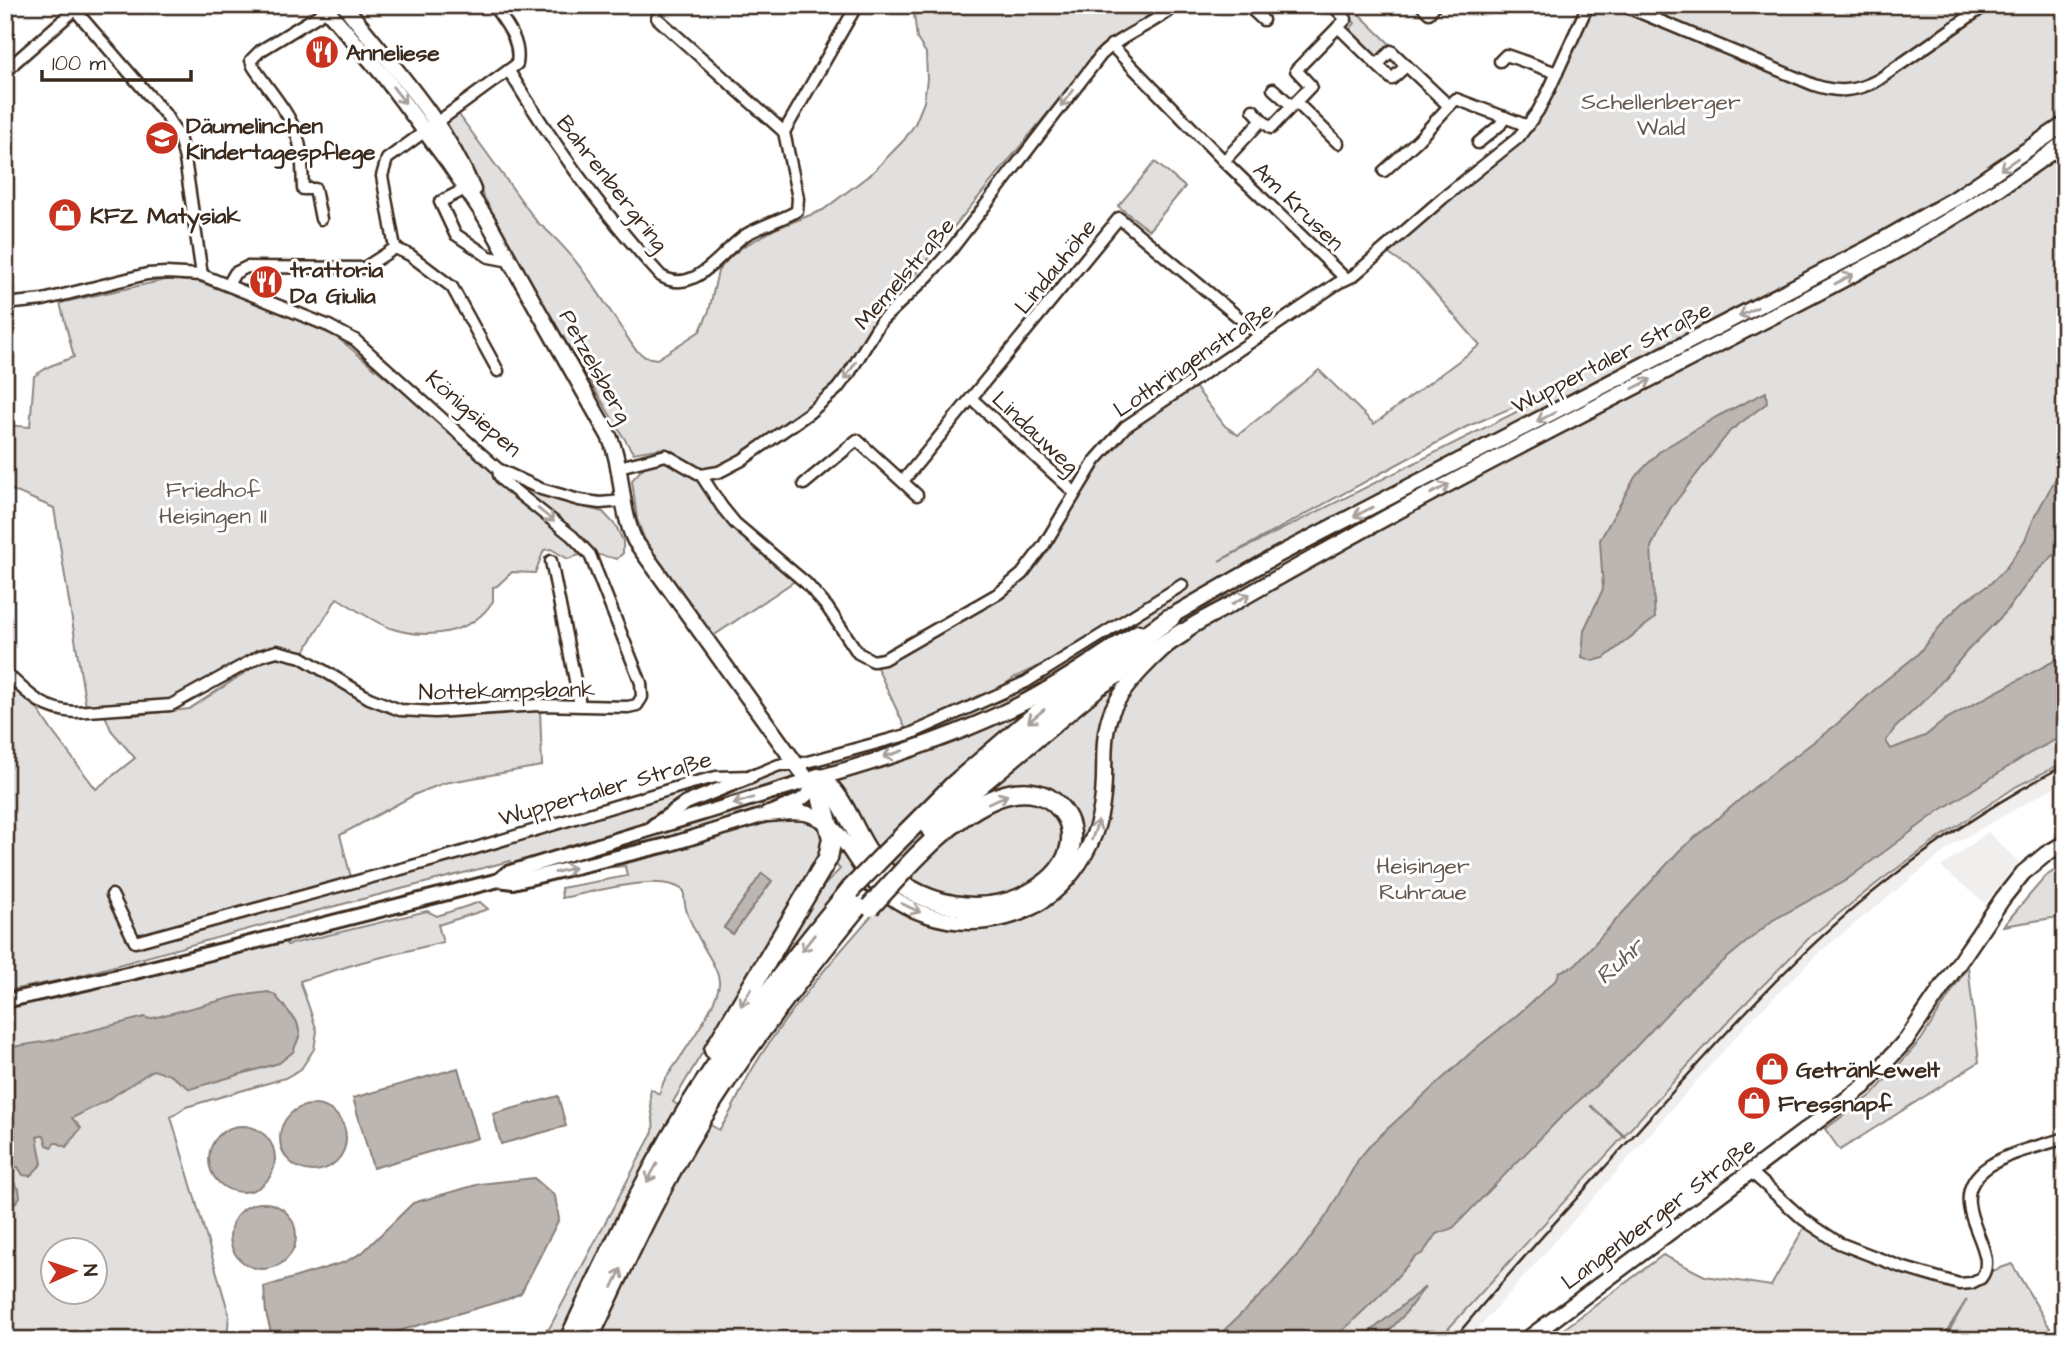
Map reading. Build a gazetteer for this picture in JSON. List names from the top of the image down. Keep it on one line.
{"streets":{"main road":["Wuppertaler Straße","Petzelsberg","Langenberger Straße"],"street":["Bahrenbergring","Am Krusen","Lindauhöhe","Memelstraße","Lothringenstraße","Königsiepen","Lindauweg","Nottekampsbank"]},"crossings":[["Am Krusen","Memelstraße"],["Am Krusen","Lothringenstraße"],["Lindauhöhe","Lothringenstraße"],["Lindauhöhe","Lindauweg"],["Memelstraße","Lothringenstraße"],["Lothringenstraße","Lindauweg"],["Petzelsberg","Königsiepen"],["Königsiepen","Nottekampsbank"]],"one_way":["Memelstraße"],"water":["Ruhr"],"parks":["Schellenberger Wald","Friedhof Heisingen II","Heisinger Ruhraue"],"places":{"restaurant":["Anneliese","trattoria Da Giulia"],"school or university":["Däumelinchen Kindertagespflege"],"shop":["KFZ Matysiak","Getränkewelt","Fressnapf"]},"scale_bar":"100 m","north":"right"}
